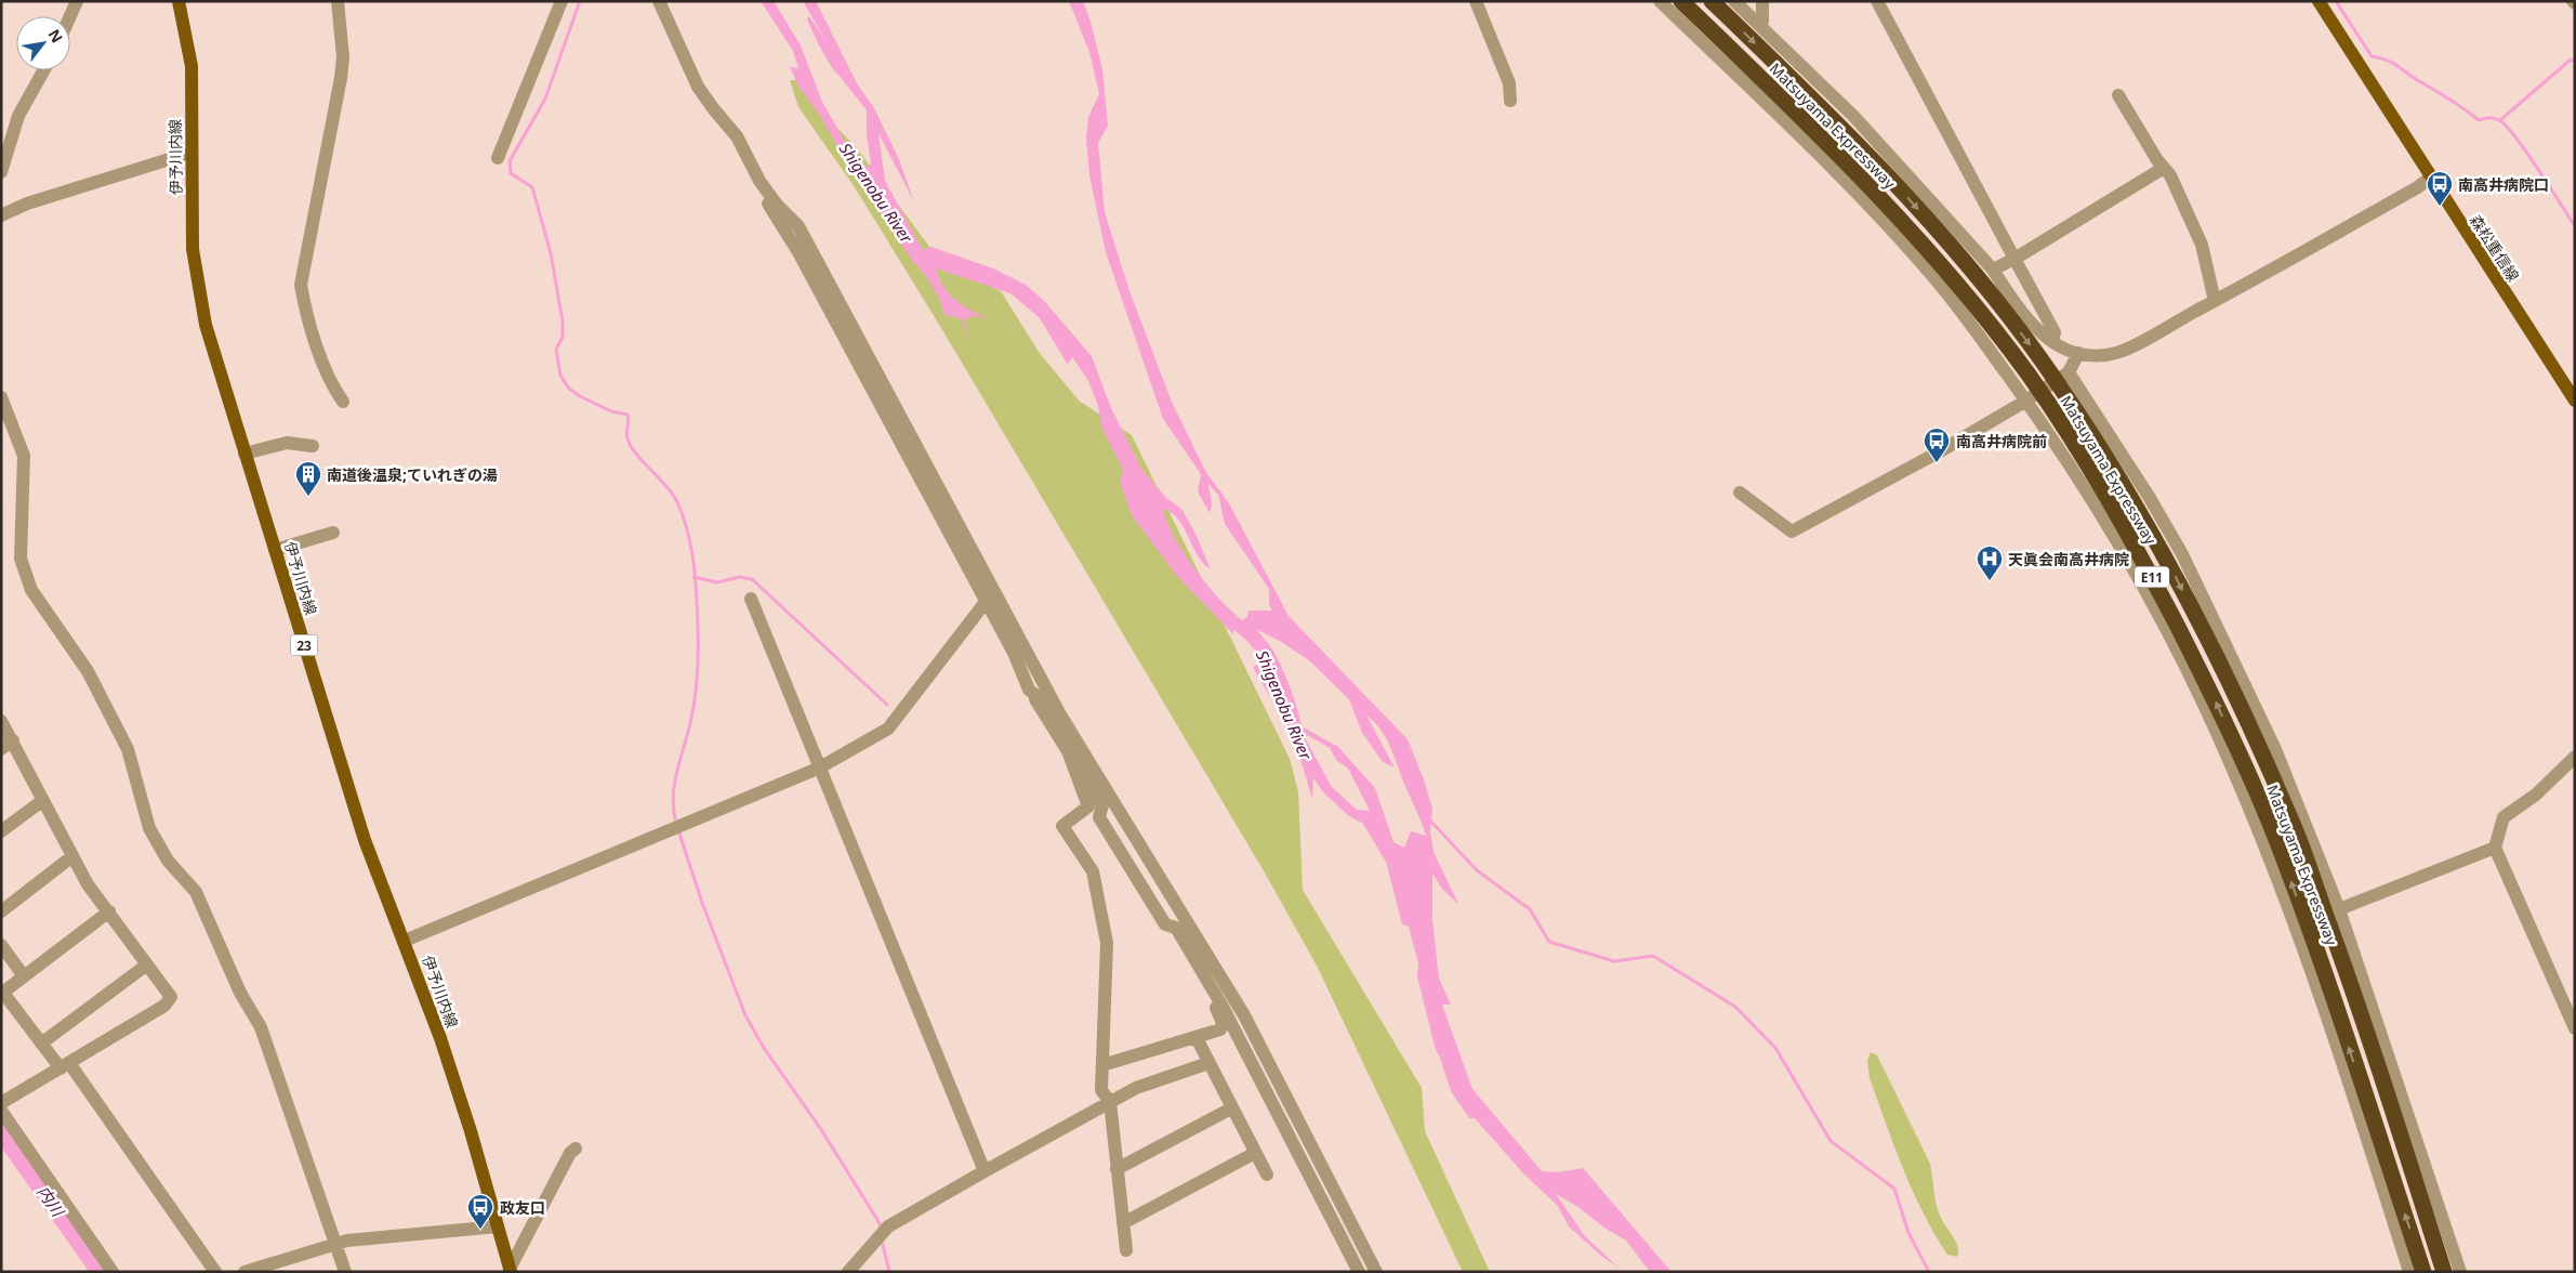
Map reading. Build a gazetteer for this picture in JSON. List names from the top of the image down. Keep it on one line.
{"streets":{"highway":["Matsuyama Expressway","E11"],"main road":["伊予川内線","森松重信線","23"]},"water":["Shigenobu River","内川"],"places":{"bus stop":["南高井病院口","南高井病院前","政友口"],"building":["南道後温泉;ていれぎの湯"],"hospital":["天眞会南高井病院"]},"north":"top right"}
